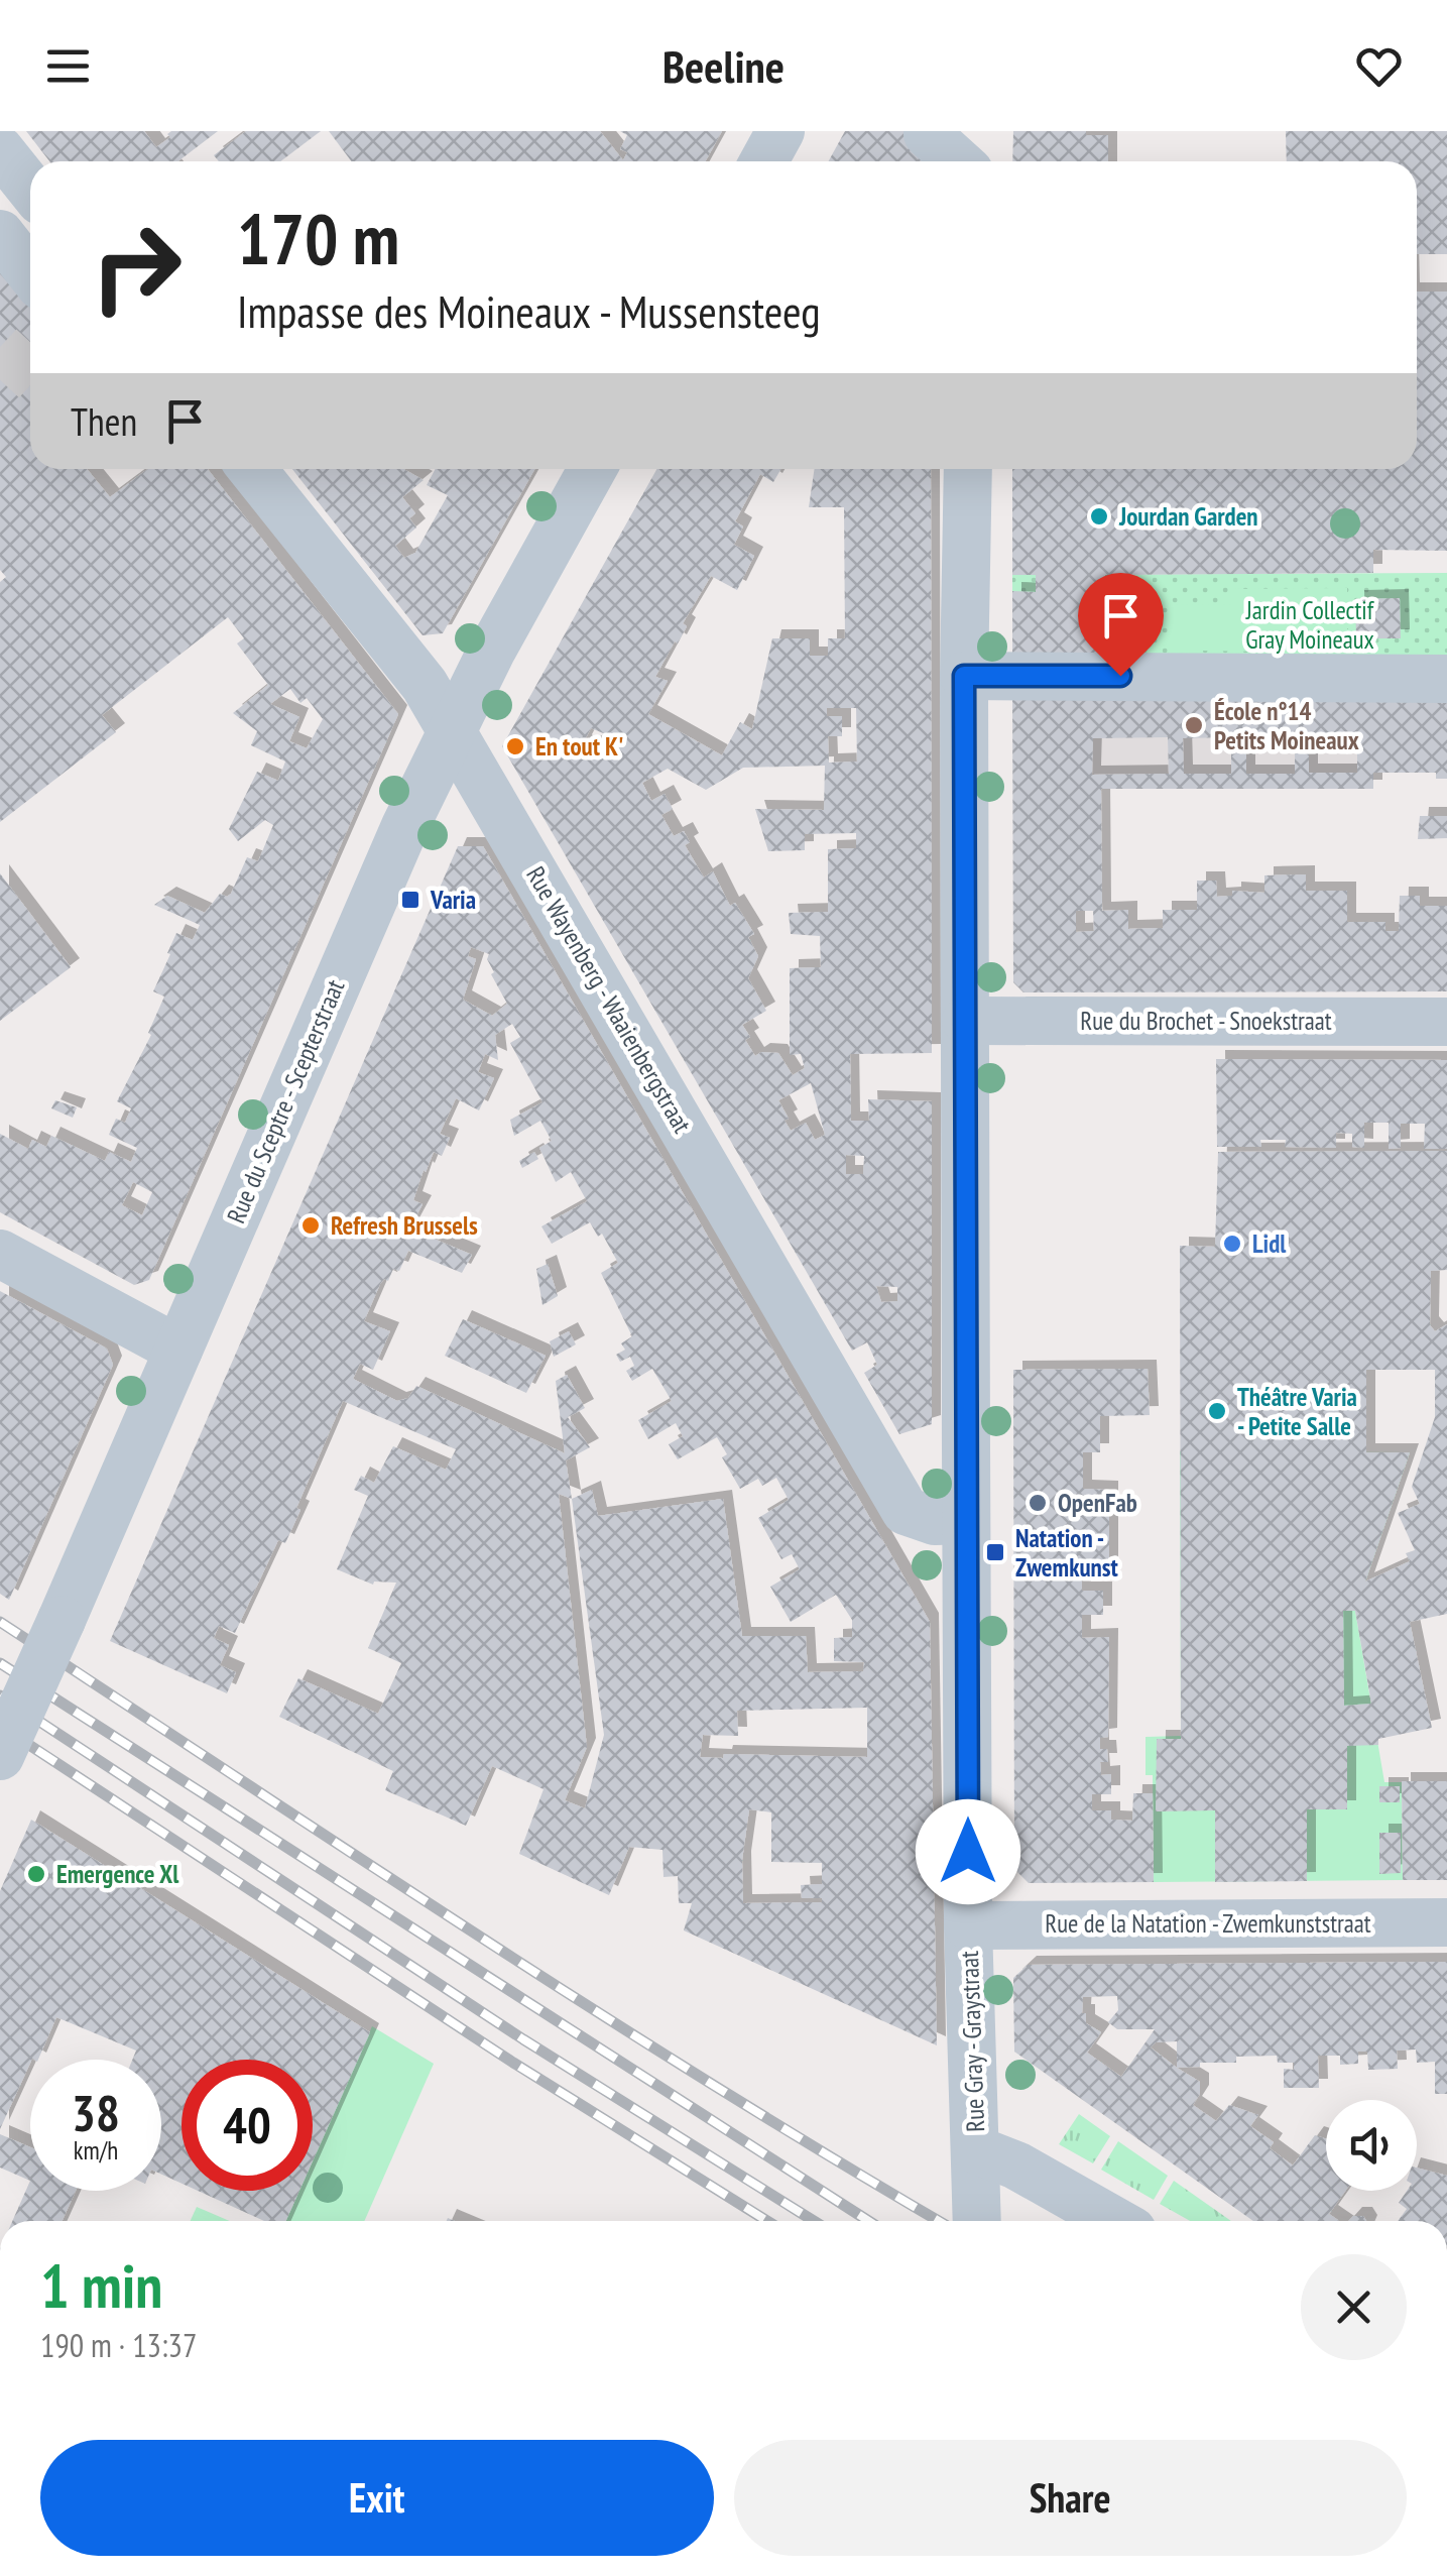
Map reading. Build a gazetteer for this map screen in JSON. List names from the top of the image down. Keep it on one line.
{"streets":{"street":["Rue Wayenberg - Waaienbergstraat","Rue du Brochet - Snoekstraat","Rue du Sceptre - Scepterstraat","Rue de la Natation - Zwemkunststraat","Rue Gray - Graystraat"]},"crossings":[["Rue Wayenberg - Waaienbergstraat","Rue du Sceptre - Scepterstraat"],["Rue Wayenberg - Waaienbergstraat","Rue Gray - Graystraat"],["Rue du Brochet - Snoekstraat","Rue Gray - Graystraat"],["Rue de la Natation - Zwemkunststraat","Rue Gray - Graystraat"]],"parks":["Jardin Collectif Gray Moineaux"],"places":{"other":["Jourdan Garden","École n°14 Petits Moineaux","En tout K'","Refresh Brussels","Lidl","Théâtre Varia - Petite Salle","OpenFab","Emergence Xl"],"transit":["Varia","Natation - Zwemkunst"]},"page":{"header":"Beeline","turn":["170 m","Impasse des Moineaux - Mussensteeg"],"then":"Then","speed":"38 km/h","limit":"40","heading":["1 min","190 m · 13:37"],"buttons":["Exit","Share"]}}
